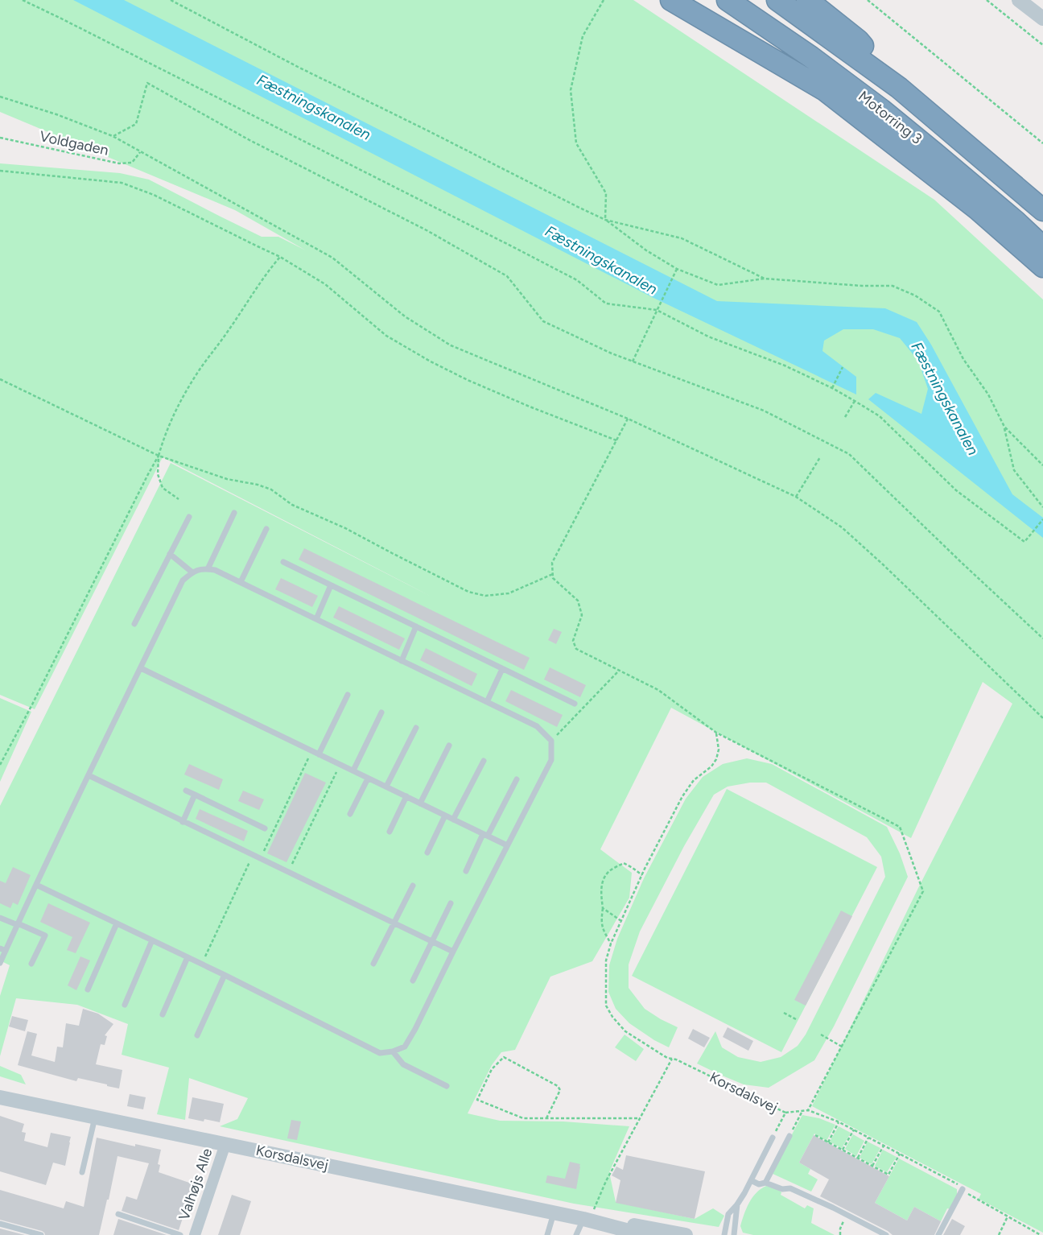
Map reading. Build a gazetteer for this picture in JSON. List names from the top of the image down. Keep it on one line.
{"streets":{"highway":["Motorring 3"],"street":["Korsdalsvej","Valhøjs Alle"],"path":["Voldgaden"]},"crossings":[["Korsdalsvej","Valhøjs Alle"]],"water":["Fæstningskanalen"]}
